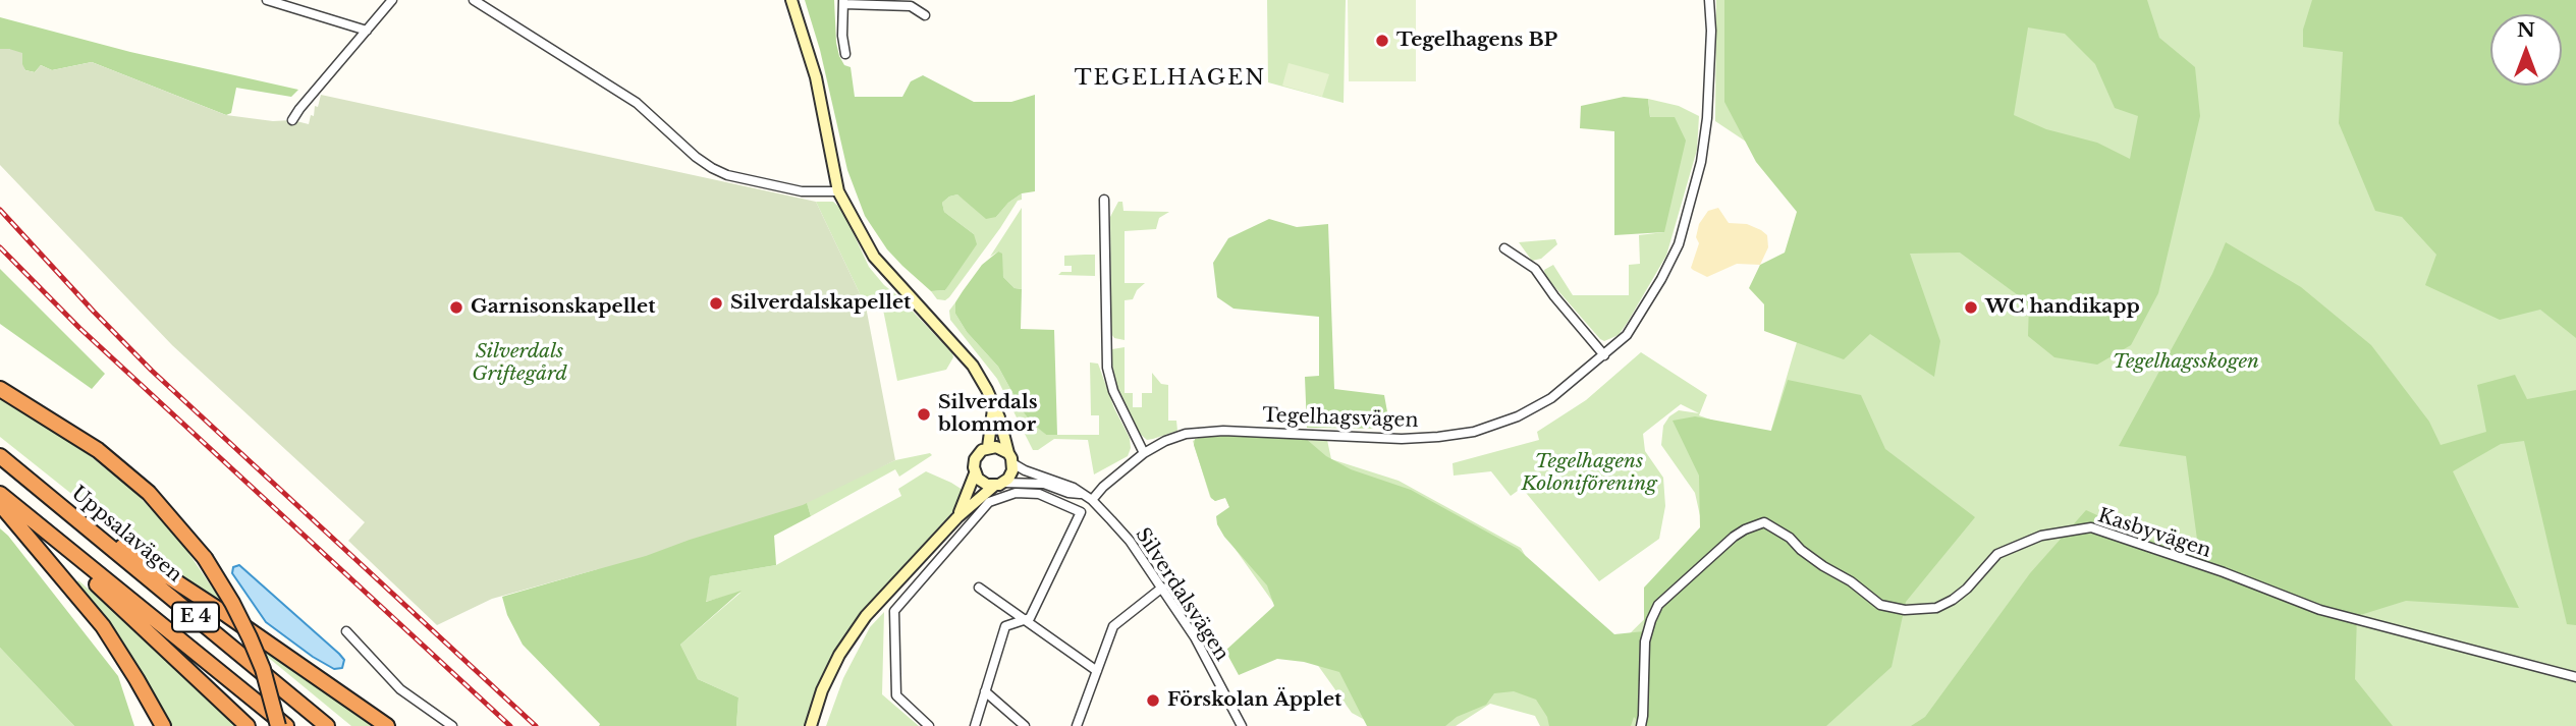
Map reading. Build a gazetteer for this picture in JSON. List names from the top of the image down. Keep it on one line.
{"streets":{"highway":["Uppsalavägen","E 4"],"street":["Tegelhagsvägen","Kasbyvägen","Silverdalsvägen"]},"crossings":[["Tegelhagsvägen","Silverdalsvägen"]],"districts":["TEGELHAGEN"],"parks":["Silverdals Griftegård","Tegelhagsskogen","Tegelhagens Koloniförening"],"places":["Tegelhagens BP","Silverdalskapellet","Garnisonskapellet","WC handikapp","Silverdals blommor","Förskolan Äpplet"],"north":"top"}
